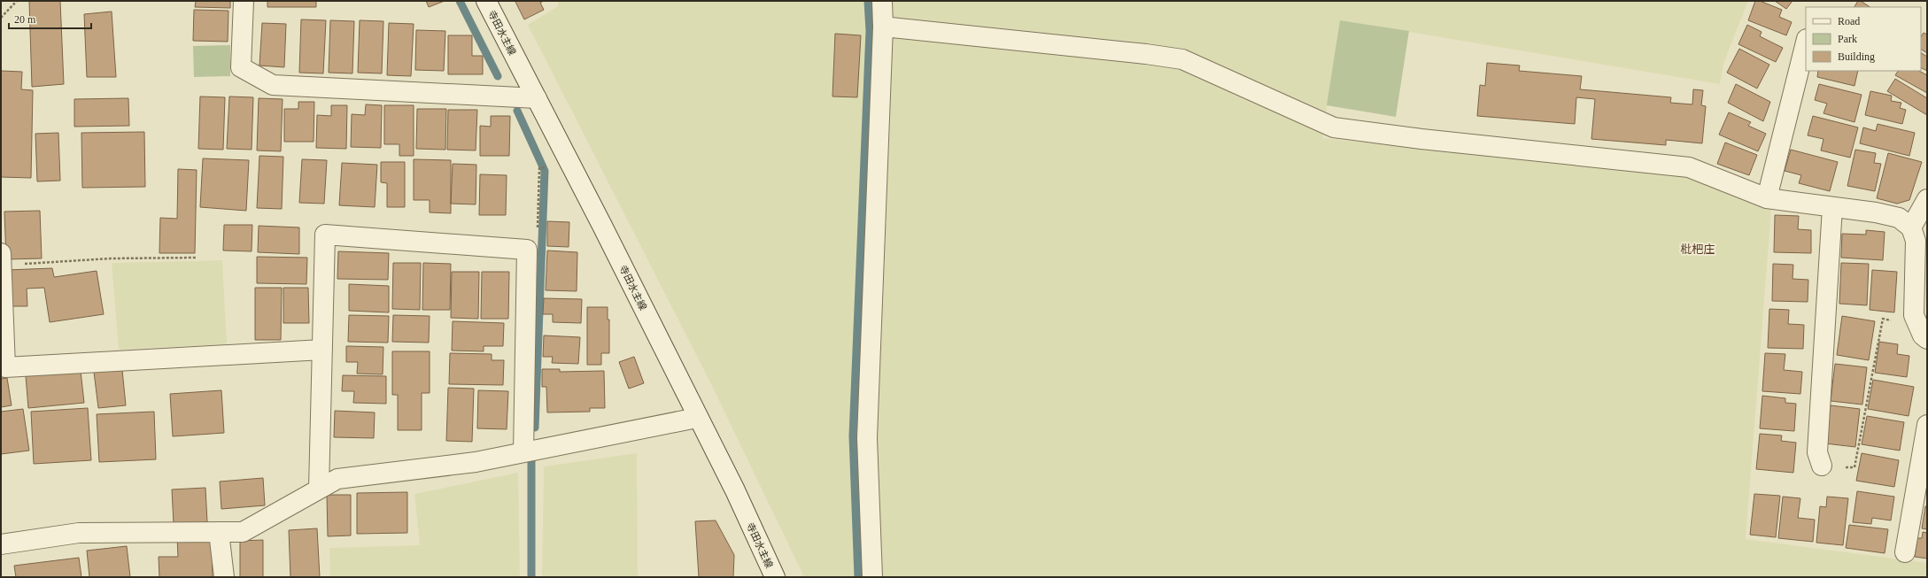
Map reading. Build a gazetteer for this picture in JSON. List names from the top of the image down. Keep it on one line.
{"streets":{"street":["寺田水主線"]},"districts":["枇杷庄"],"legend":["Road","Park","Building"],"scale_bar":"20 m"}
